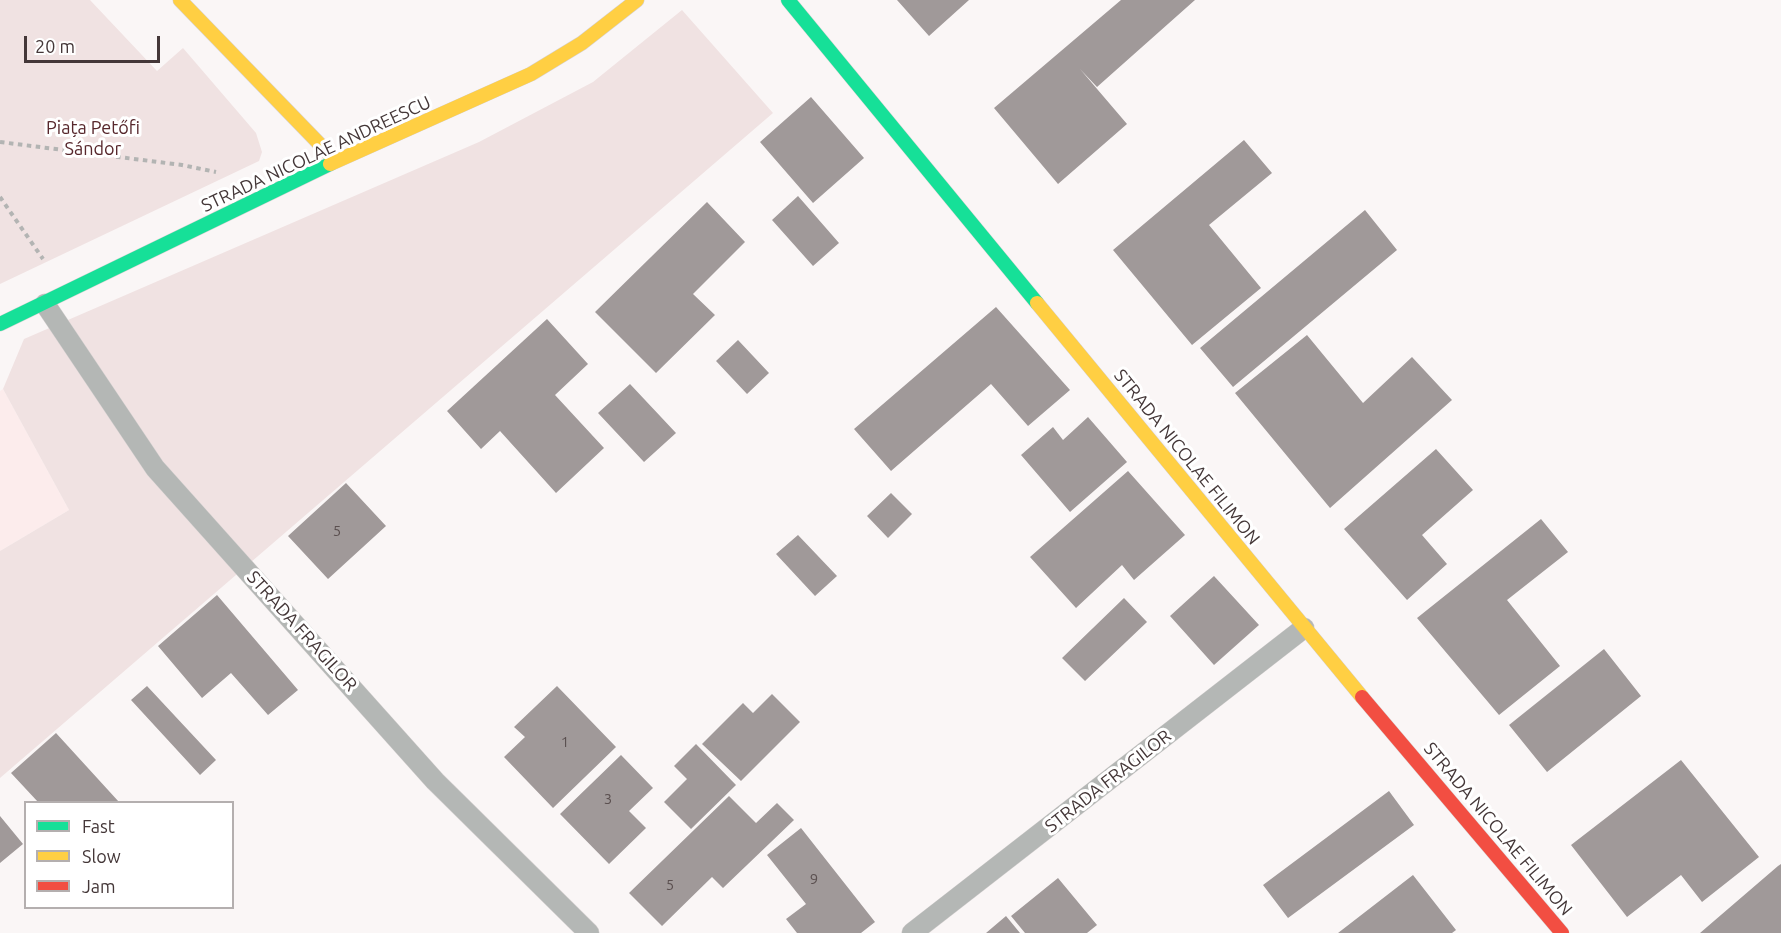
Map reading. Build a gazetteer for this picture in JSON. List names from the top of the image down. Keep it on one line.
{"streets":{"street":["STRADA NICOLAE ANDREESCU","STRADA NICOLAE FILIMON"],"lane":["STRADA FRAGILOR"]},"crossings":[["STRADA NICOLAE ANDREESCU","STRADA FRAGILOR"],["STRADA NICOLAE FILIMON","STRADA FRAGILOR"]],"parks":["Piața Petőfi Sándor"],"house_numbers":["5","1","3","9","5"],"legend":["Fast","Slow","Jam"],"scale_bar":"20 m"}
